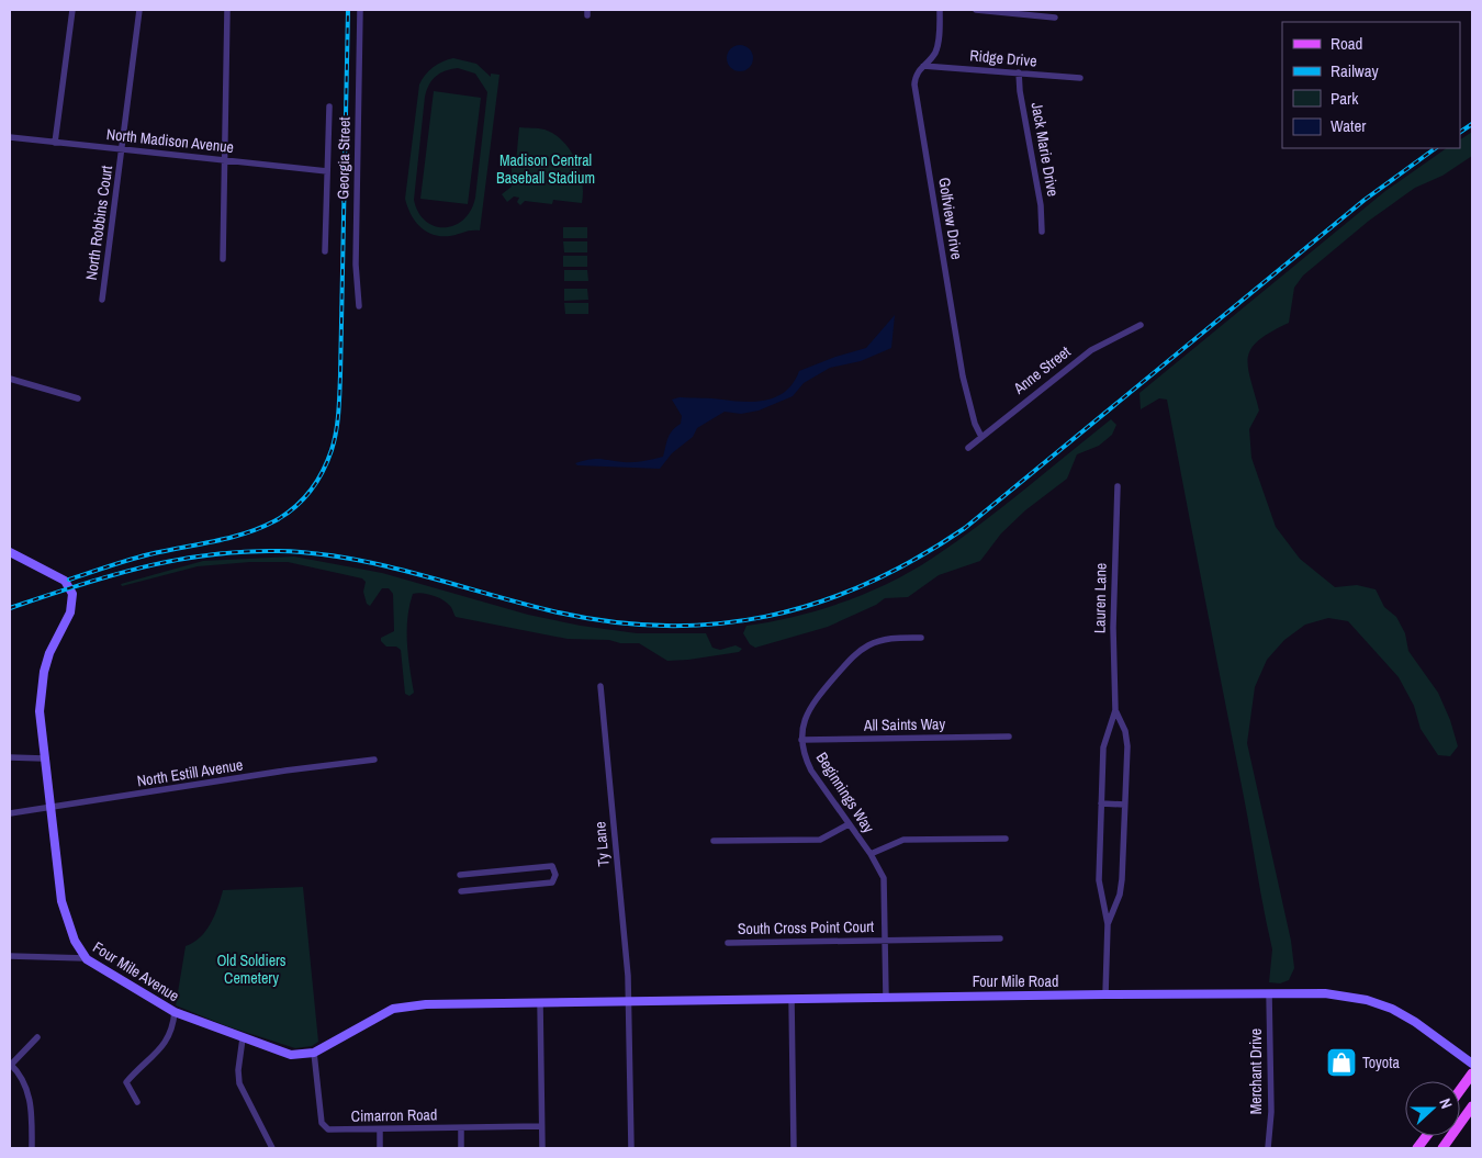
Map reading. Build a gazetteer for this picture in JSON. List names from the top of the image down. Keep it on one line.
{"streets":{"street":["Ridge Drive","North Madison Avenue","Jack Marie Drive","Georgia Street","Golfview Drive","North Robbins Court","Anne Street","Lauren Lane","All Saints Way","North Estill Avenue","Beginnings Way","Ty Lane","South Cross Point Court","Four Mile Avenue","Four Mile Road","Merchant Drive","Cimarron Road"]},"crossings":[["Ridge Drive","Jack Marie Drive"],["Ridge Drive","Golfview Drive"],["North Madison Avenue","North Robbins Court"],["Golfview Drive","Anne Street"],["Lauren Lane","Four Mile Road"],["All Saints Way","Beginnings Way"],["North Estill Avenue","Four Mile Avenue"],["Beginnings Way","South Cross Point Court"],["Beginnings Way","Four Mile Road"],["Ty Lane","Four Mile Road"],["Four Mile Avenue","Four Mile Road"],["Four Mile Avenue","Cimarron Road"],["Four Mile Road","Merchant Drive"]],"parks":["Madison Central Baseball Stadium","Old Soldiers Cemetery"],"places":{"shop":["Toyota"]},"legend":["Road","Railway","Park","Water"],"north":"right"}
